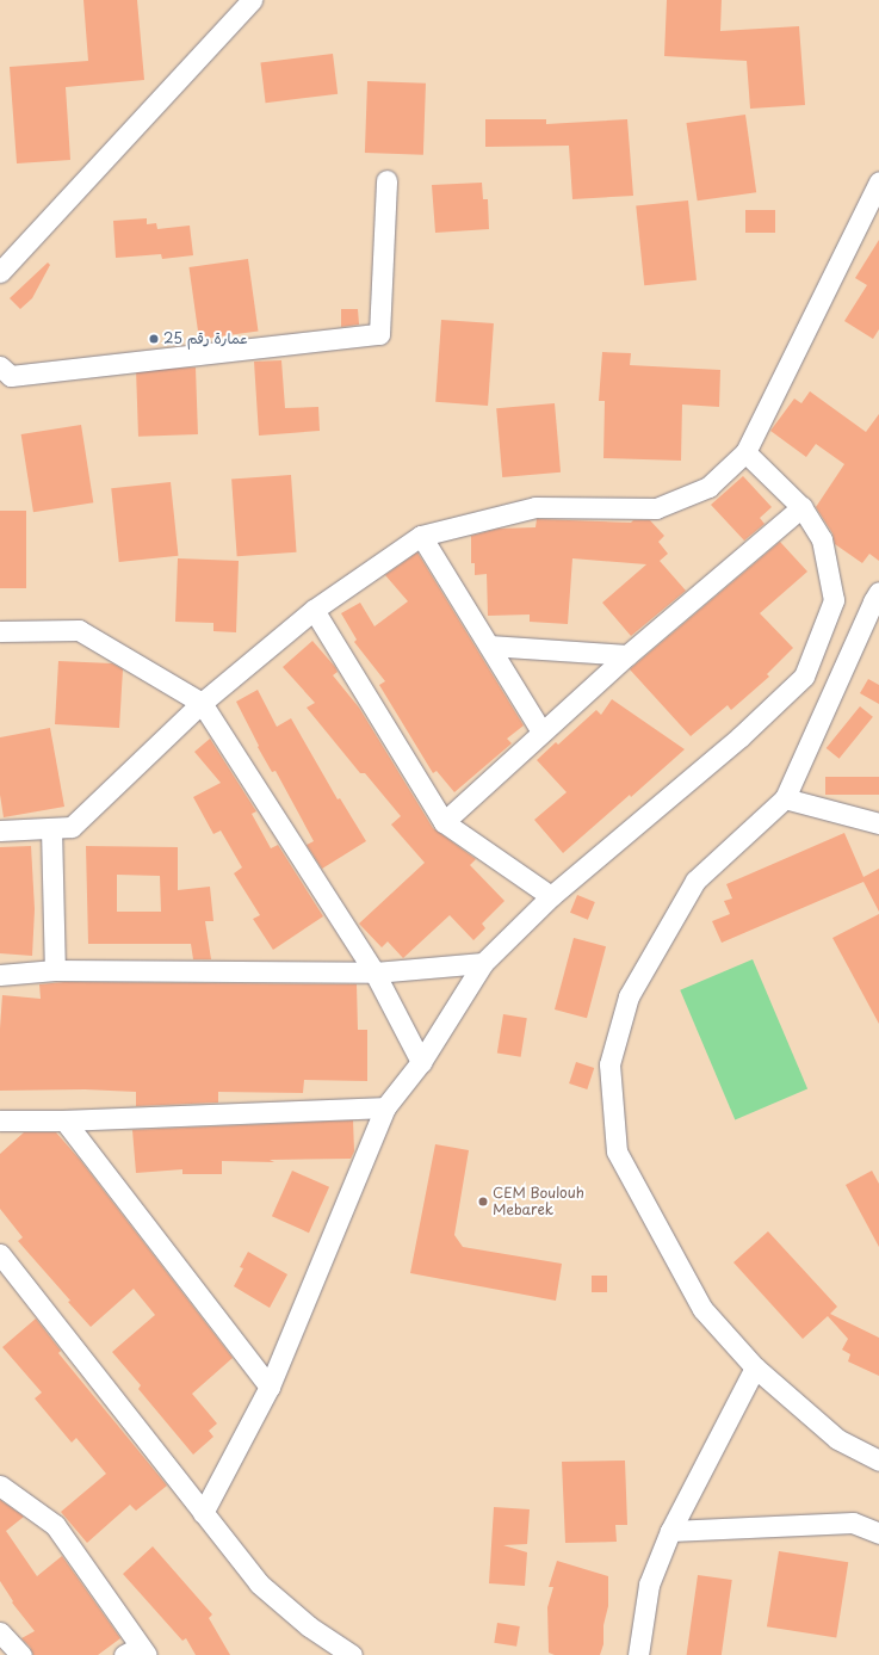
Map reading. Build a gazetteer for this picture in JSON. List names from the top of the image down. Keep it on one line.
{"places":["عمارة رقم 25","CEM Boulouh Mebarek"]}
